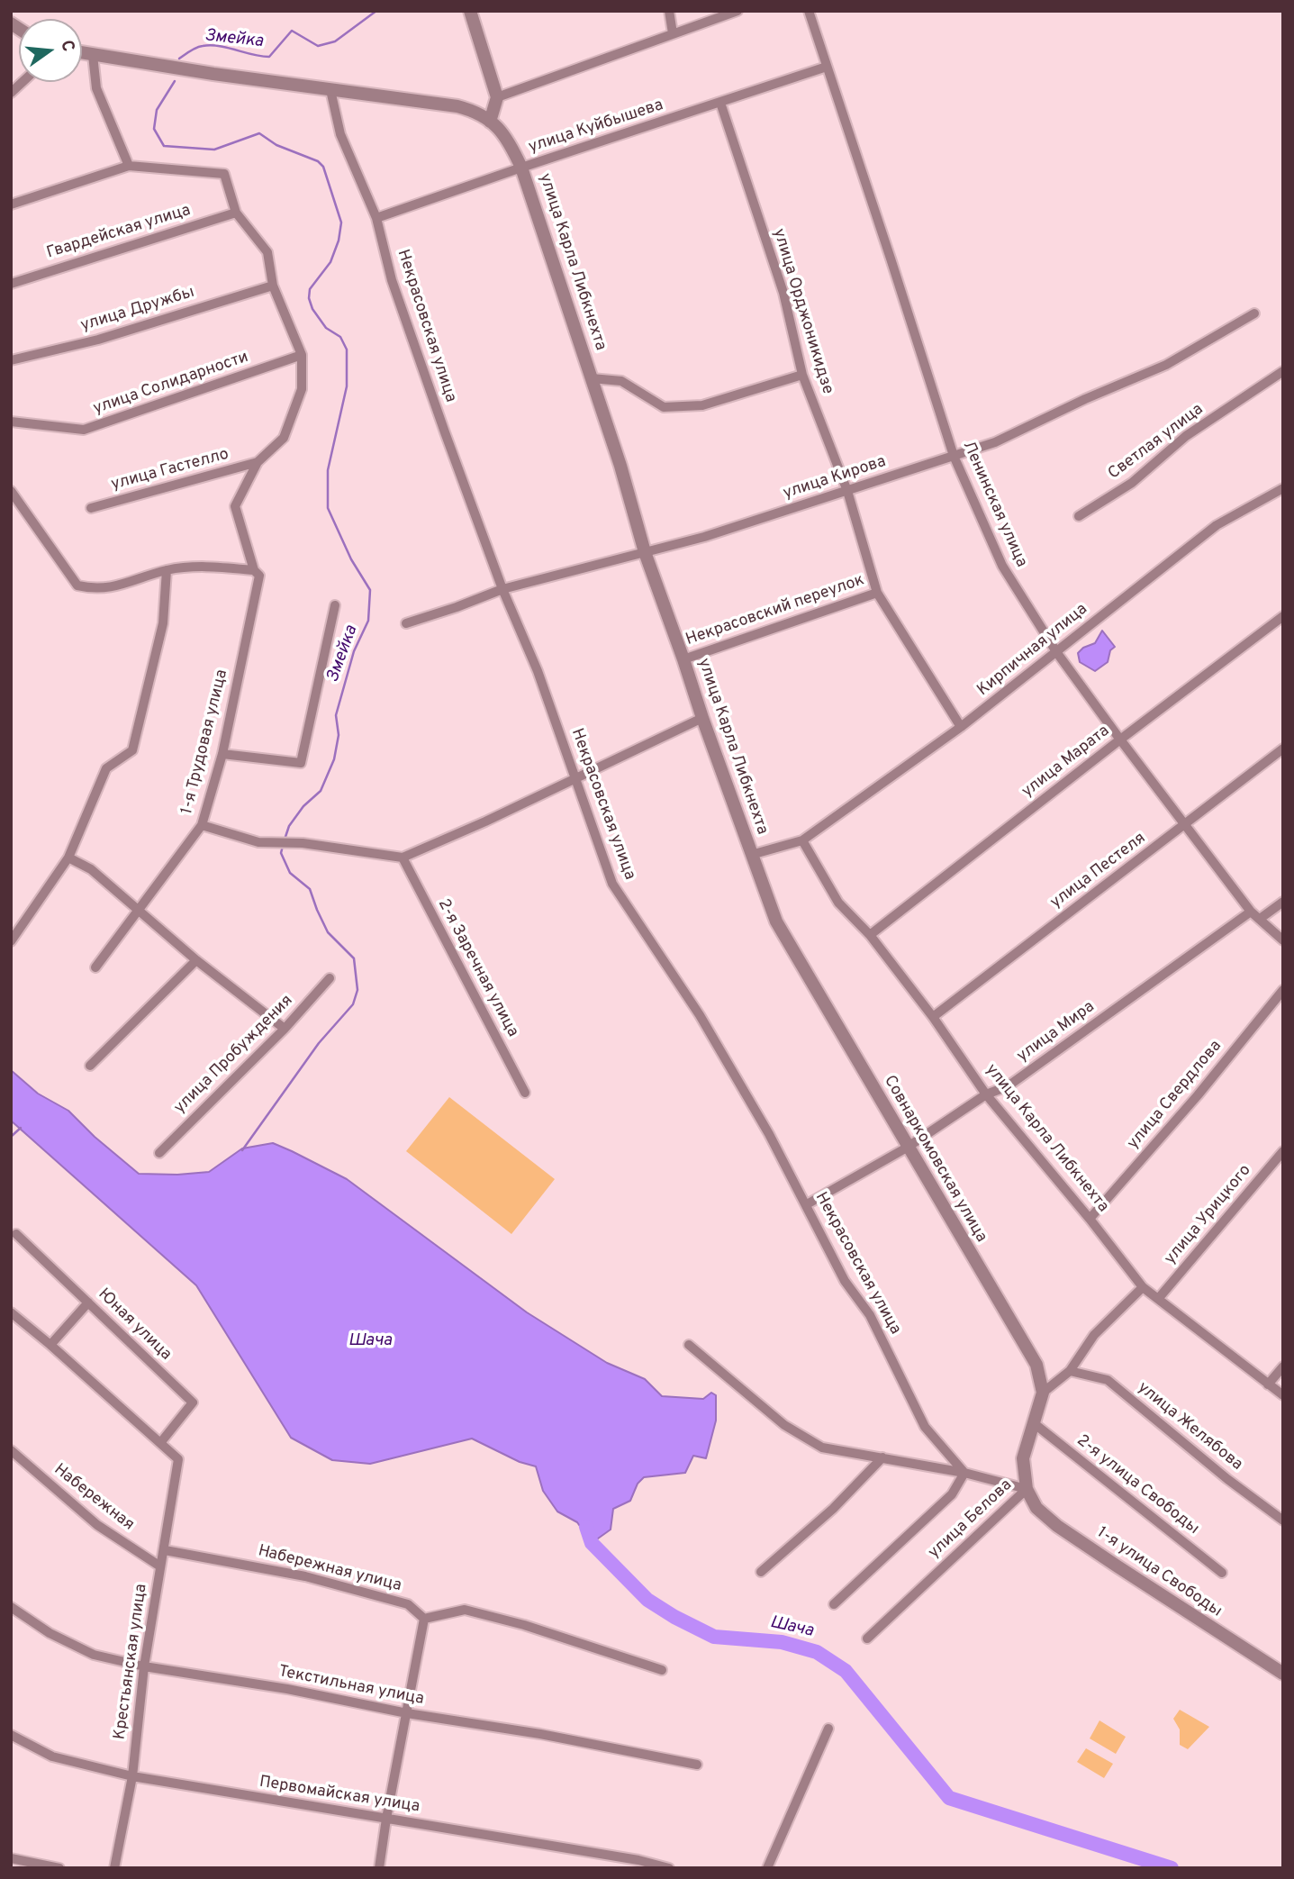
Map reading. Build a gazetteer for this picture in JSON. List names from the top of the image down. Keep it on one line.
{"streets":{"street":["улица Куйбышева","Гвардейская улица","улица Карла Либкнехта","улица Дружбы","улица Орджоникидзе","Некрасовская улица","улица Солидарности","Светлая улица","улица Гастелло","улица Кирова","Ленинская улица","Некрасовский переулок","Кирпичная улица","1-я Трудовая улица","улица Марата","улица Пестеля","2-я Заречная улица","улица Мира","улица Пробуждения","улица Свердлова","Совнаркомовская улица","улица Урицкого","Юная улица","улица Желябова","2-я улица Свободы","Набережная","улица Белова","Набережная улица","1-я улица Свободы","Крестьянская улица","Текстильная улица","Первомайская улица"]},"crossings":[["улица Куйбышева","улица Карла Либкнехта"],["улица Куйбышева","улица Орджоникидзе"],["улица Куйбышева","Некрасовская улица"],["улица Куйбышева","Ленинская улица"],["улица Карла Либкнехта","улица Кирова"],["улица Карла Либкнехта","Некрасовский переулок"],["улица Карла Либкнехта","Кирпичная улица"],["улица Карла Либкнехта","улица Марата"],["улица Карла Либкнехта","улица Пестеля"],["улица Карла Либкнехта","улица Мира"],["улица Карла Либкнехта","улица Свердлова"],["улица Карла Либкнехта","Совнаркомовская улица"],["улица Карла Либкнехта","улица Урицкого"],["улица Орджоникидзе","улица Кирова"],["улица Орджоникидзе","Некрасовский переулок"],["улица Орджоникидзе","Кирпичная улица"],["Некрасовская улица","улица Кирова"],["Некрасовская улица","улица Мира"],["Некрасовская улица","улица Белова"],["улица Кирова","Ленинская улица"],["Ленинская улица","Кирпичная улица"],["Ленинская улица","улица Марата"],["Ленинская улица","улица Пестеля"],["Ленинская улица","улица Мира"],["улица Мира","Совнаркомовская улица"],["Юная улица","Крестьянская улица"],["Набережная","Крестьянская улица"],["улица Белова","1-я улица Свободы"],["Набережная улица","Крестьянская улица"],["Крестьянская улица","Текстильная улица"],["Крестьянская улица","Первомайская улица"]],"water":["Змейка","Шача"],"north":"right"}
